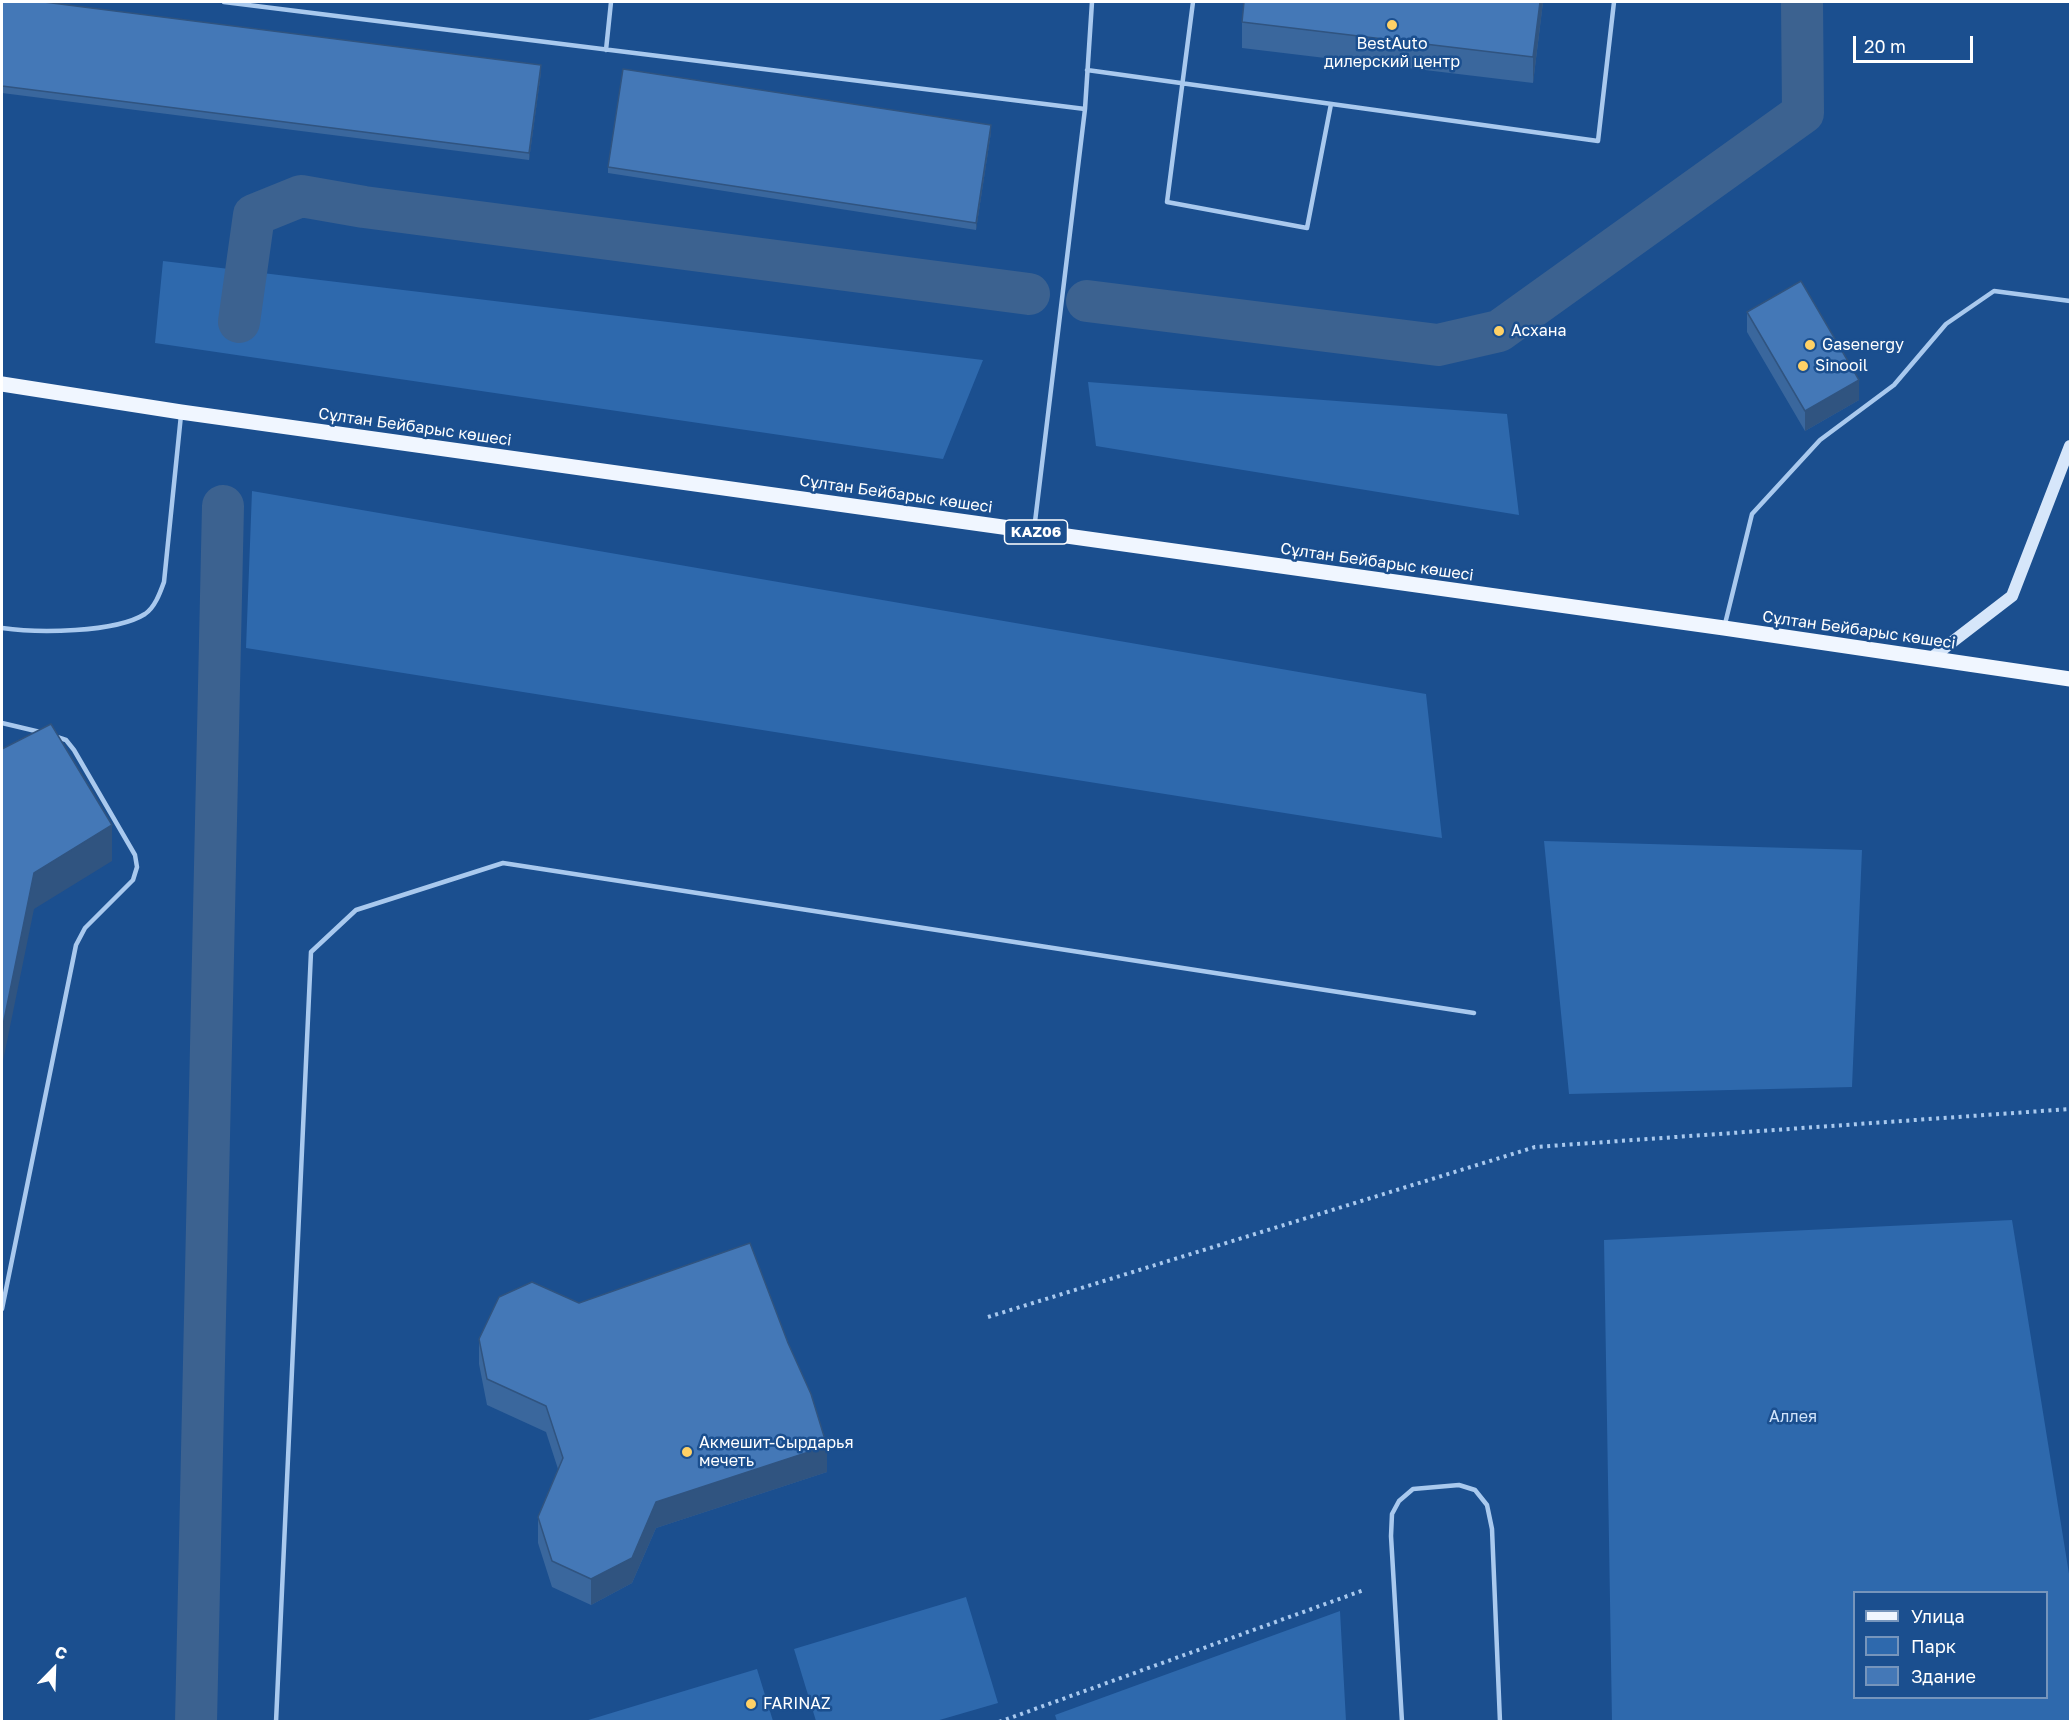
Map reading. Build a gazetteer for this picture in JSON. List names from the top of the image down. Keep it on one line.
{"streets":{"main road":["Сұлтан Бейбарыс көшесі","KAZ06"]},"parks":["Аллея"],"places":["BestAuto дилерский центр","Асхана","Gasenergy","Sinooil","Акмешит-Сырдарья мечеть","FARINAZ"],"legend":["Улица","Парк","Здание"],"scale_bar":"20 m","north":"top right"}
